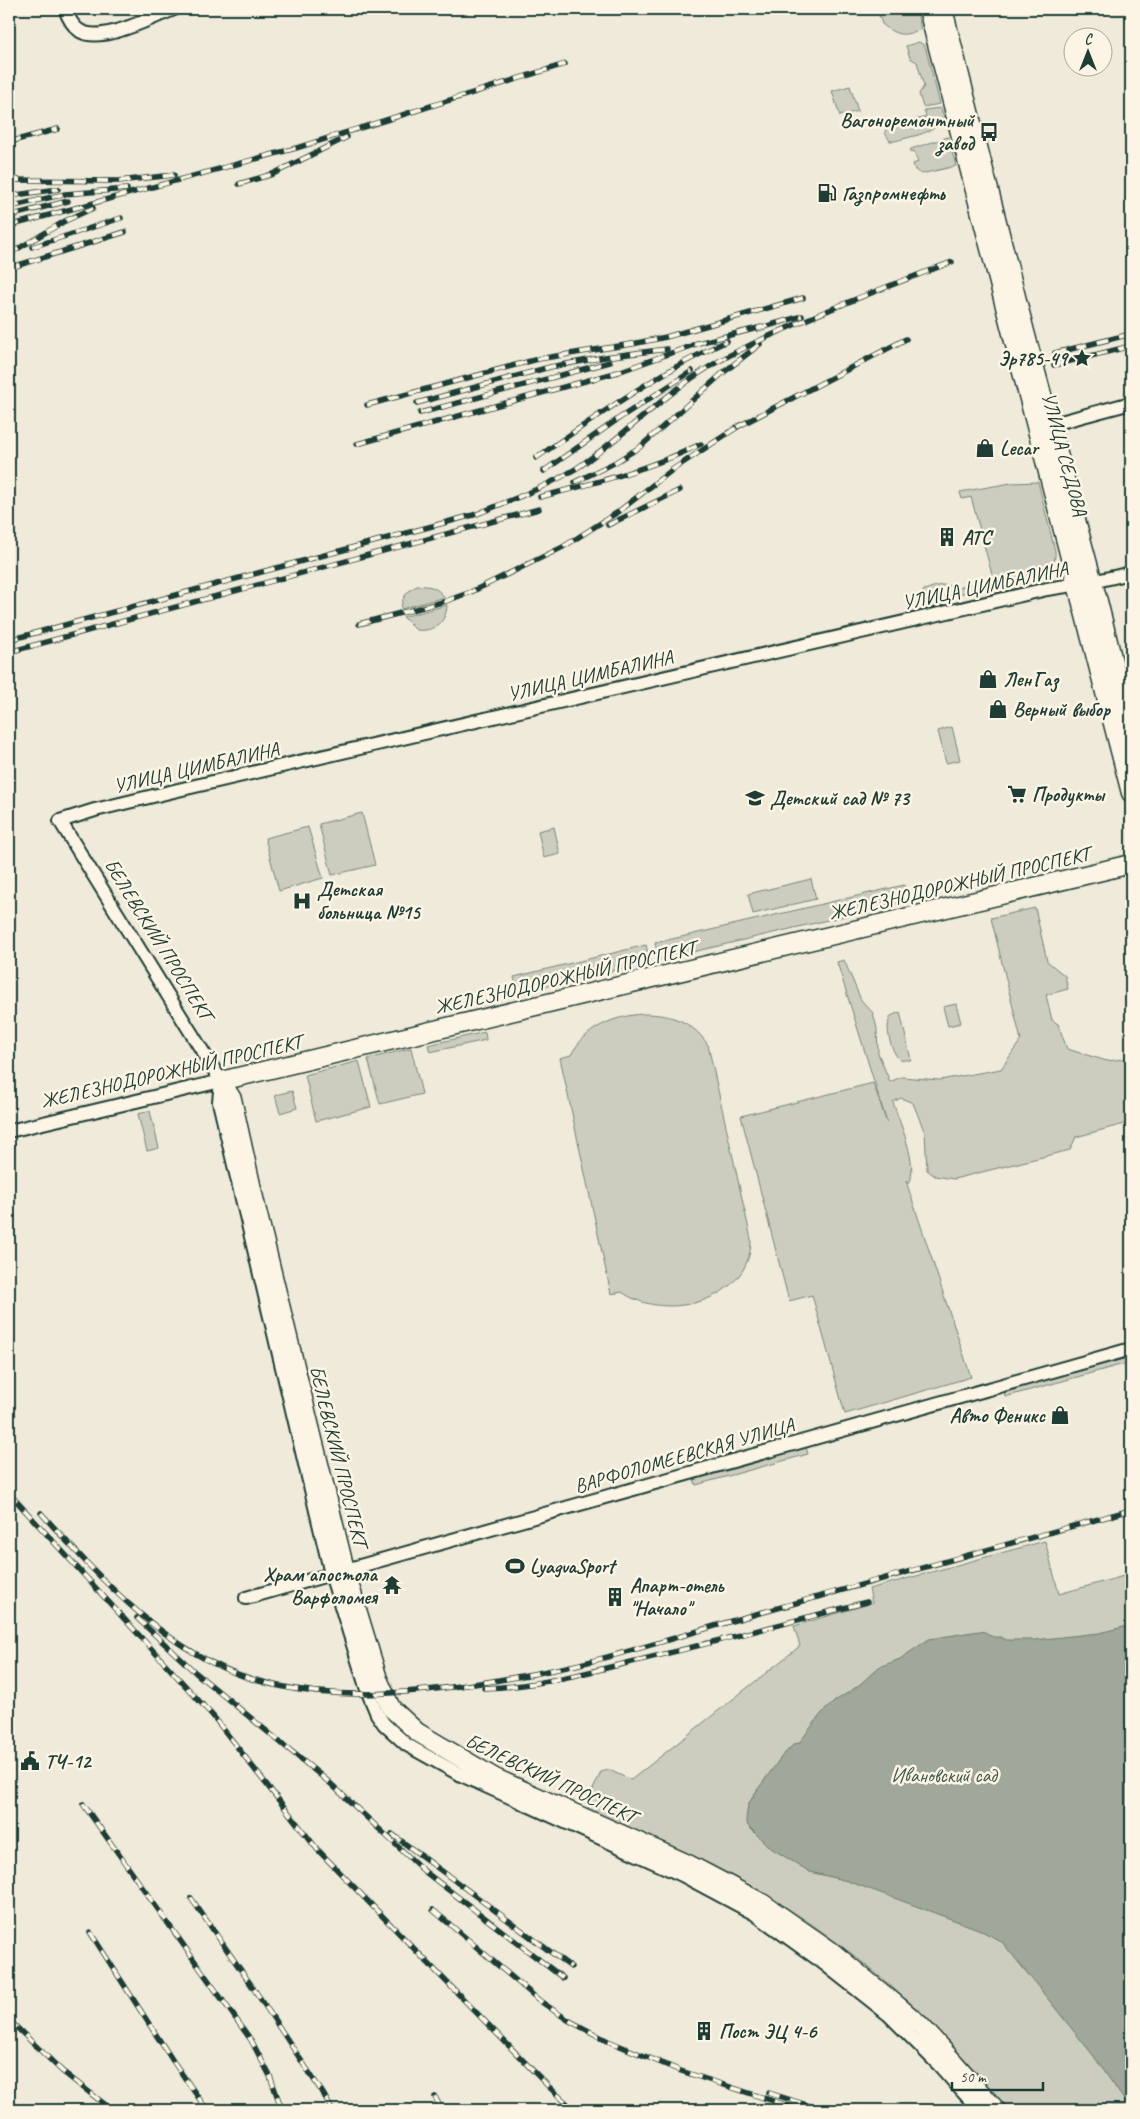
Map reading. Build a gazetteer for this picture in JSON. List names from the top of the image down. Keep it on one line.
{"streets":{"street":["УЛИЦА СЕДОВА","УЛИЦА ЦИМБАЛИНА","ЖЕЛЕЗНОДОРОЖНЫЙ ПРОСПЕКТ","БЕЛЕВСКИЙ ПРОСПЕКТ","ВАРФОЛОМЕЕВСКАЯ УЛИЦА"]},"crossings":[["УЛИЦА СЕДОВА","УЛИЦА ЦИМБАЛИНА"],["УЛИЦА ЦИМБАЛИНА","БЕЛЕВСКИЙ ПРОСПЕКТ"],["ЖЕЛЕЗНОДОРОЖНЫЙ ПРОСПЕКТ","БЕЛЕВСКИЙ ПРОСПЕКТ"],["БЕЛЕВСКИЙ ПРОСПЕКТ","ВАРФОЛОМЕЕВСКАЯ УЛИЦА"]],"parks":["Ивановский сад"],"places":{"bus stop":["Вагоноремонтный завод"],"fuel station":["Газпромнефть"],"place":["Эр785-49"],"shop":["Lecar","ЛенГаз","Верный выбор","Авто Феникс"],"building":["АТС","Апарт-отель \"Начало\"","Пост ЭЦ 4-6"],"supermarket":["Продукты"],"school or university":["Детский сад № 73"],"hospital":["Детская больница №15"],"sports":["LyagvaSport"],"temple":["Храм апостола Варфоломея"],"public building":["ТЧ-12"]},"scale_bar":"50 m","north":"top"}
